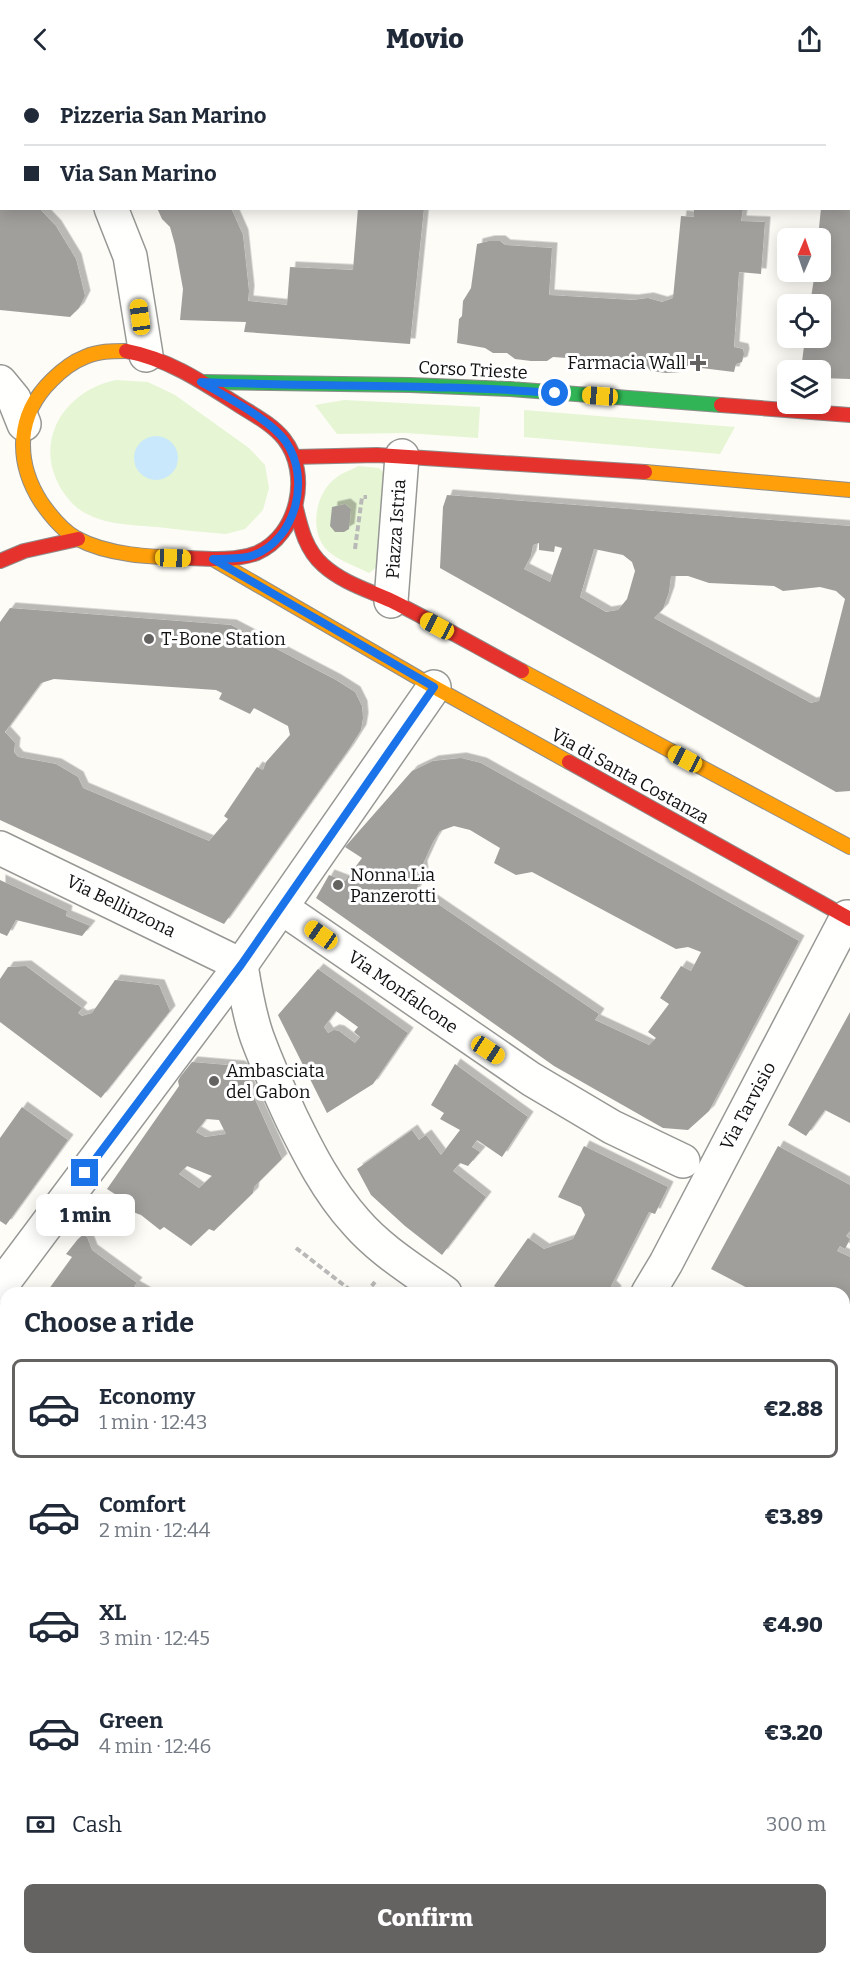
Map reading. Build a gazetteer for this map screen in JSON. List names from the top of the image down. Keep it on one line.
{"streets":{"street":["Corso Trieste","Piazza Istria","Via di Santa Costanza","Via Bellinzona","Via Monfalcone","Via Tarvisio"]},"crossings":[["Corso Trieste","Piazza Istria"],["Piazza Istria","Via di Santa Costanza"],["Via di Santa Costanza","Via Tarvisio"]],"places":{"health":["Farmacia Wall"],"other":["T-Bone Station","Nonna Lia Panzerotti","Ambasciata del Gabon"]},"north":"top","page":{"header":"Movio","banner":["Pizzeria San Marino","Via San Marino"],"bubble":"1 min","heading":"Choose a ride","list":[{"name":"Economy","note":"1 min · 12:43","value":"€2.88"},{"name":"Comfort","note":"2 min · 12:44","value":"€3.89"},{"name":"XL","note":"3 min · 12:45","value":"€4.90"},{"name":"Green","note":"4 min · 12:46","value":"€3.20"}],"pay":["Cash","300 m"],"buttons":"Confirm"}}
